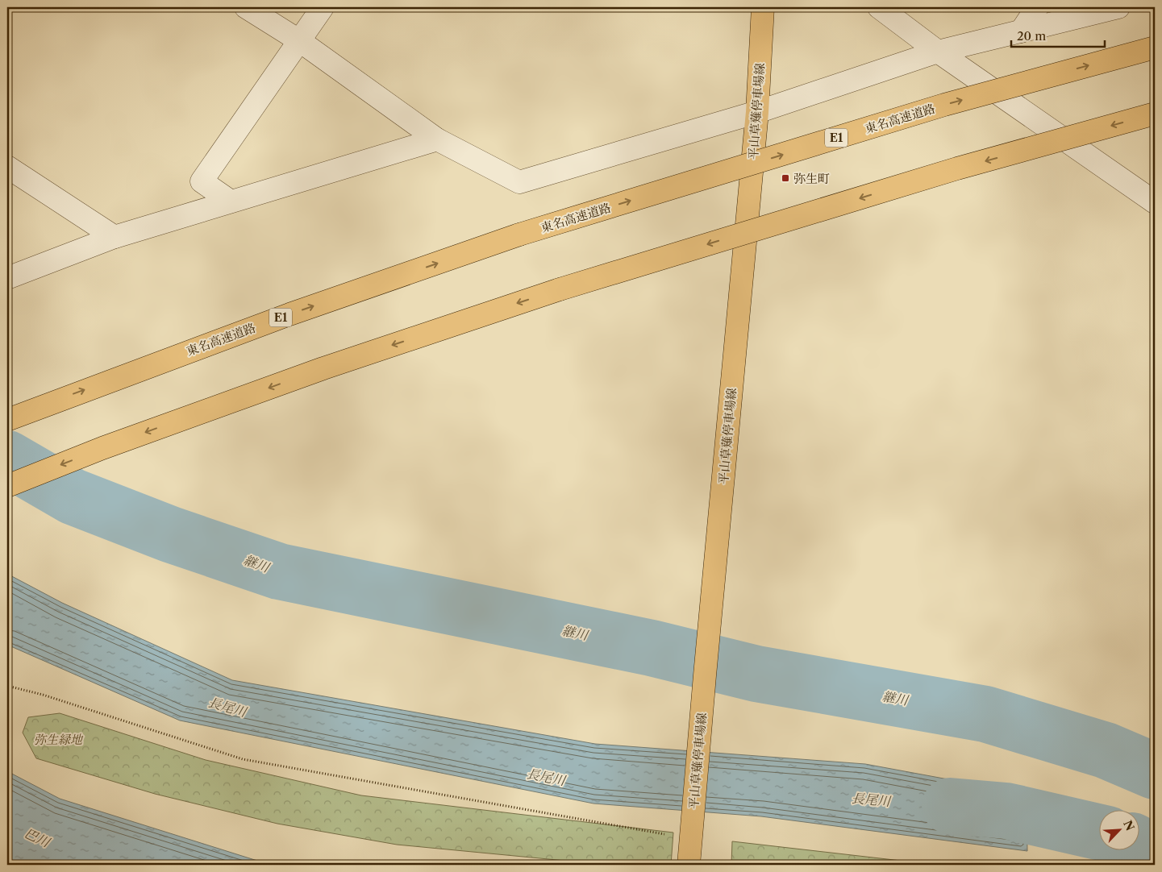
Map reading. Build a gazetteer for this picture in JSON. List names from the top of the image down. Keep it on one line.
{"streets":{"main road":["平山草薙停車場線","東名高速道路","E1"]},"water":["継川","長尾川","巴川"],"parks":["弥生緑地"],"places":{"transit":["弥生町"]},"scale_bar":"20 m","north":"top right"}
